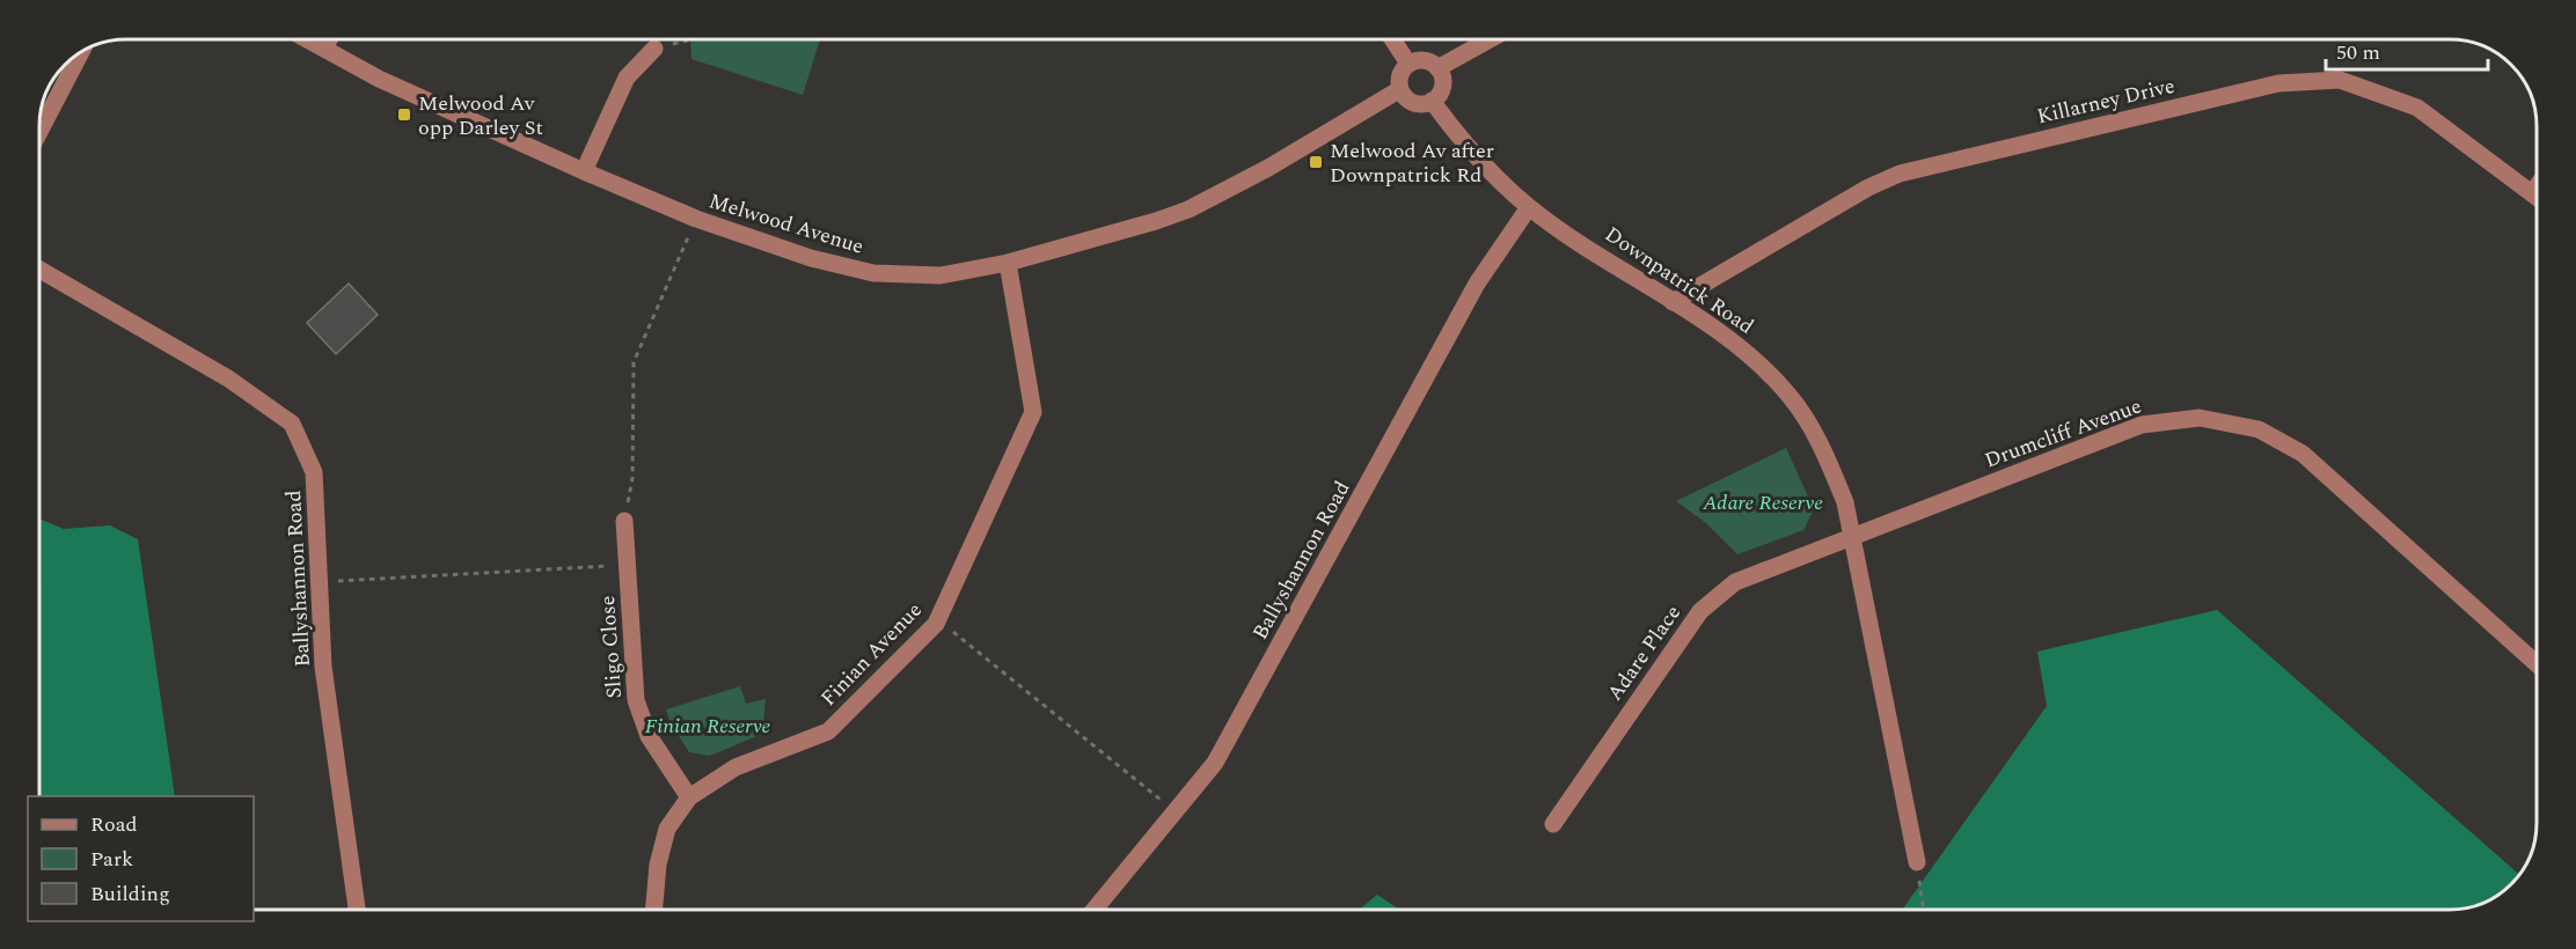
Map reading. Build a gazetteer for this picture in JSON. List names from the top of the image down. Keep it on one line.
{"streets":{"street":["Killarney Drive","Melwood Avenue","Downpatrick Road","Drumcliff Avenue","Ballyshannon Road","Sligo Close","Adare Place","Finian Avenue"]},"crossings":[["Killarney Drive","Downpatrick Road"],["Melwood Avenue","Downpatrick Road"],["Melwood Avenue","Finian Avenue"],["Downpatrick Road","Drumcliff Avenue"],["Downpatrick Road","Ballyshannon Road"],["Downpatrick Road","Adare Place"],["Drumcliff Avenue","Adare Place"],["Sligo Close","Finian Avenue"]],"parks":["Adare Reserve","Finian Reserve"],"places":{"transit":["Melwood Av opp Darley St","Melwood Av after Downpatrick Rd"]},"legend":["Road","Park","Building"],"scale_bar":"50 m"}
